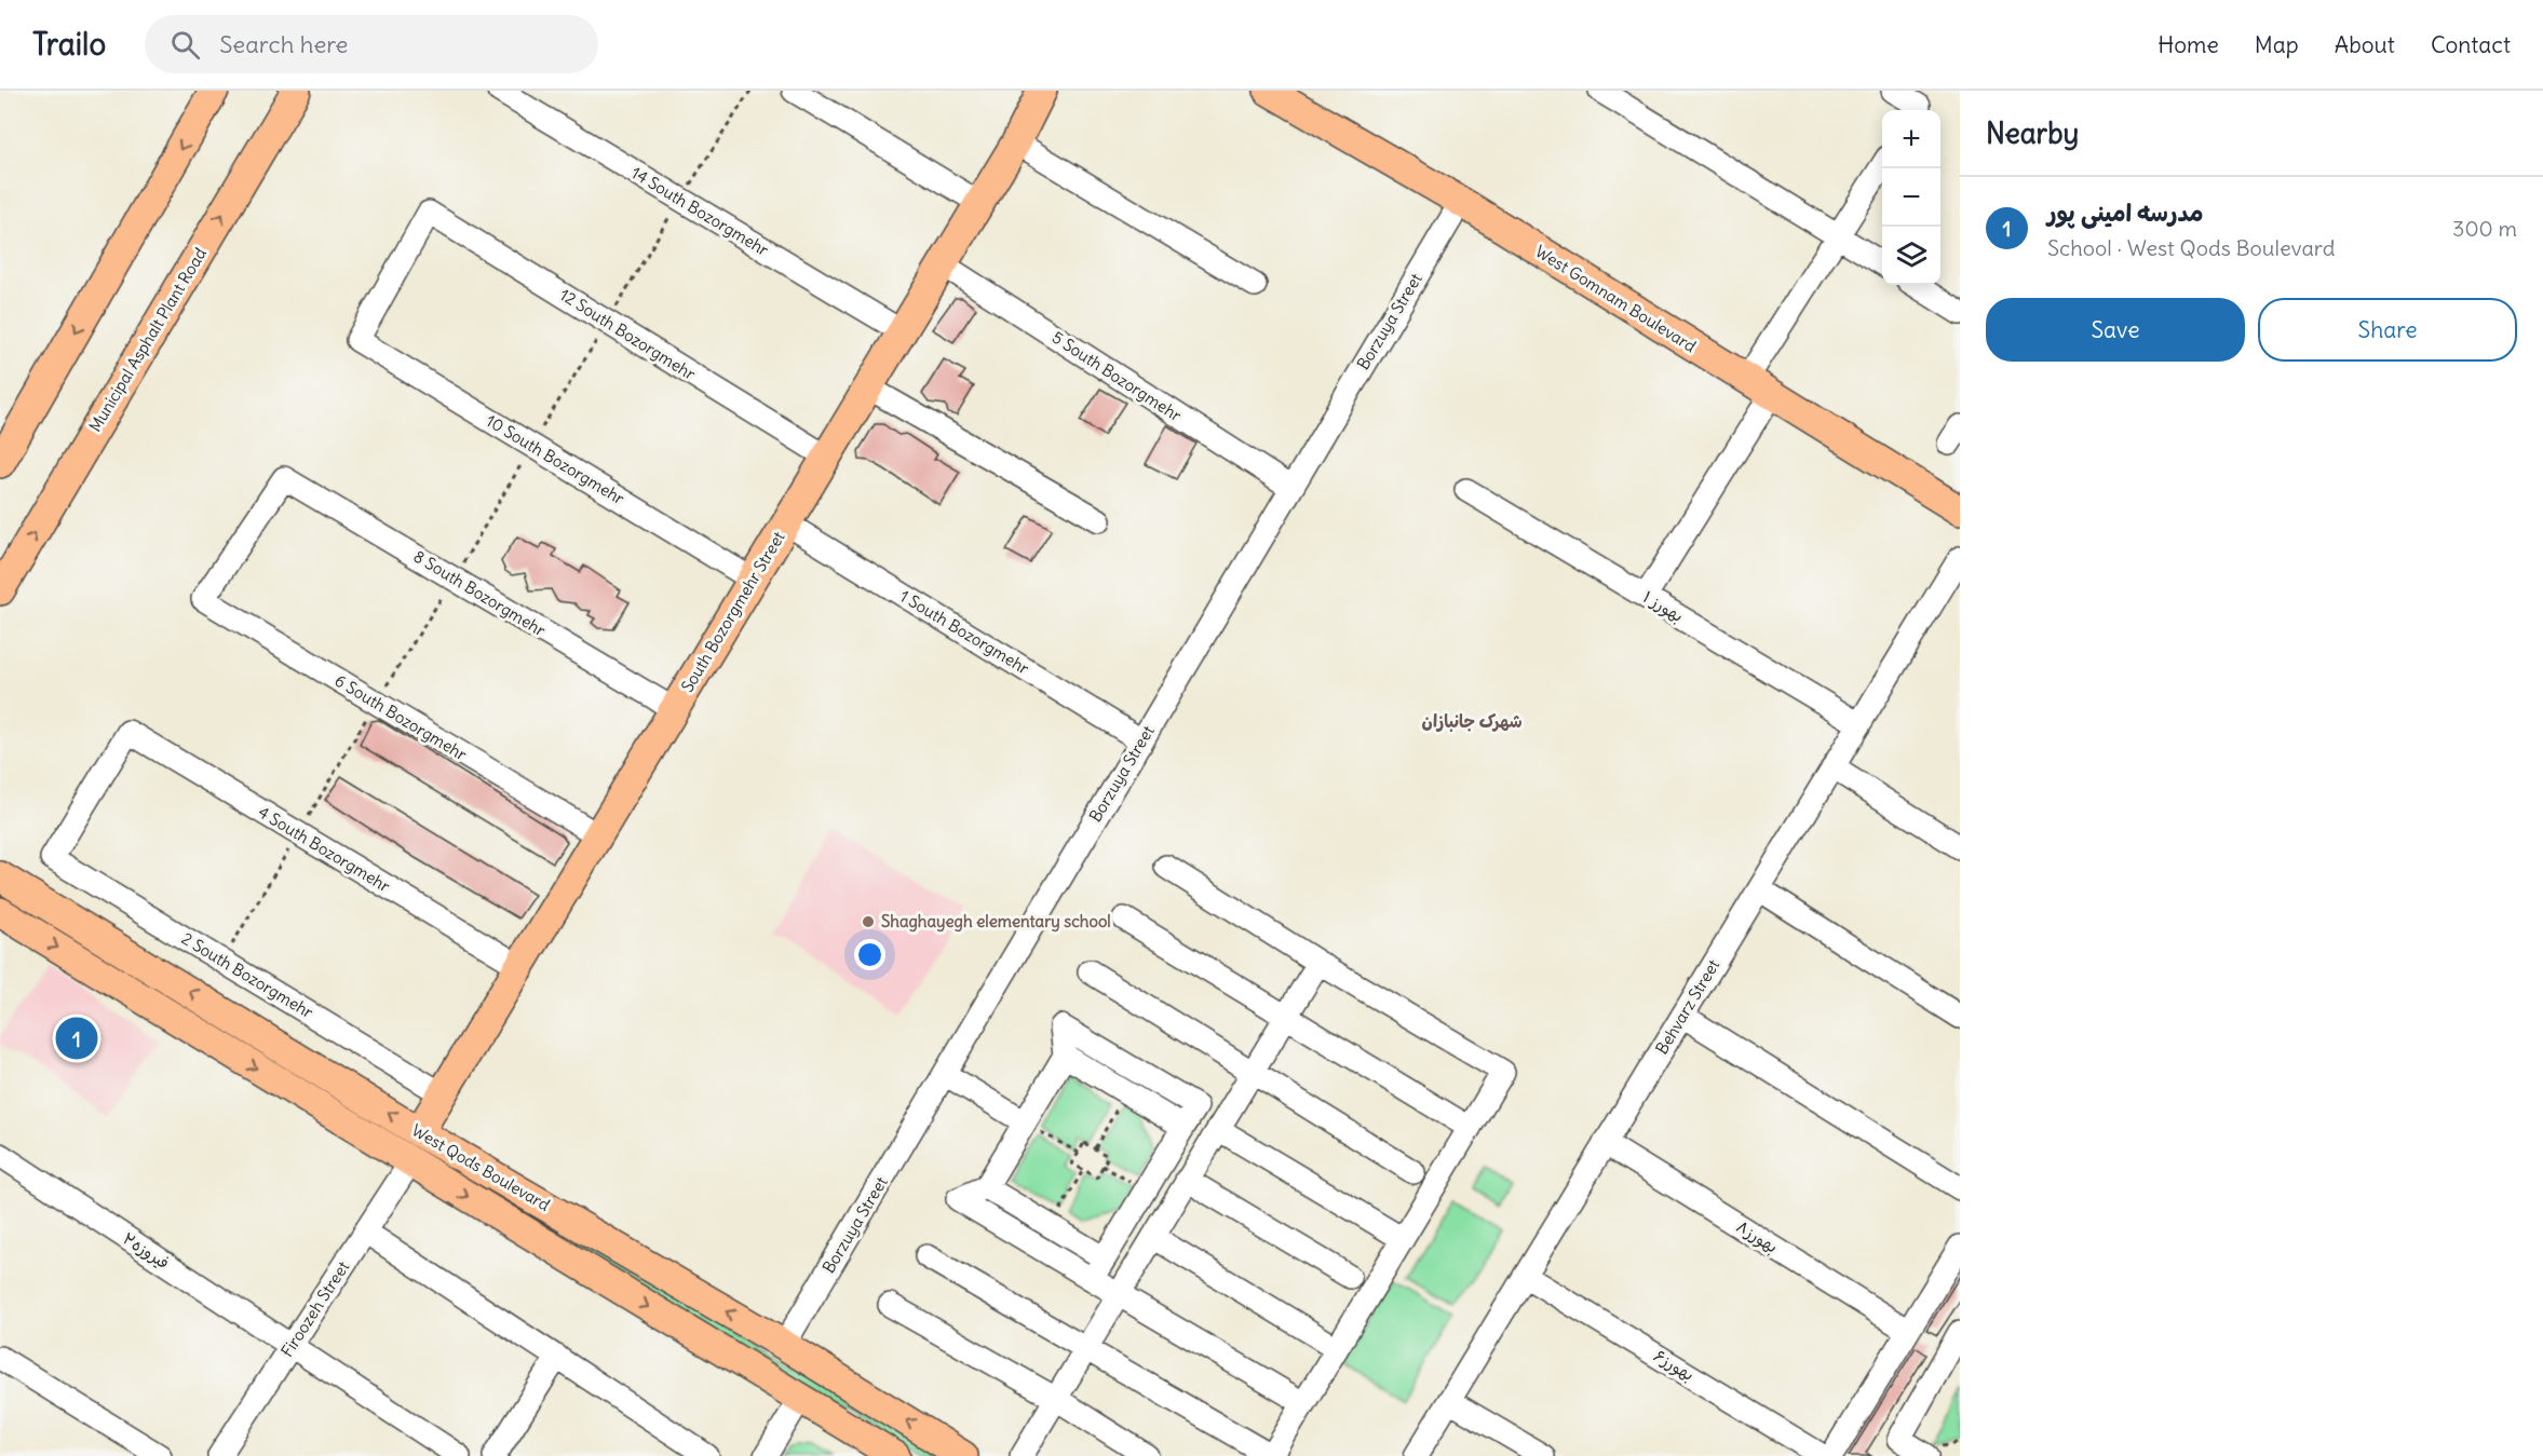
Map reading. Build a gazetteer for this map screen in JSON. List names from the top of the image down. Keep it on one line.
{"streets":{"main road":["West Gomnam Boulevard","Municipal Asphalt Plant Road","South Bozorgmehr Street","West Qods Boulevard"],"street":["14 South Bozorgmehr","Borzuya Street","12 South Bozorgmehr","5 South Bozorgmehr","10 South Bozorgmehr","8 South Bozorgmehr","بهورز ۱","1 South Bozorgmehr","6 South Bozorgmehr","4 South Bozorgmehr","2 South Bozorgmehr","Behvarz Street","بهورز۸","فیروزه۲","Firoozeh Street","بهورز۶"]},"crossings":[["14 South Bozorgmehr","South Bozorgmehr Street"],["West Gomnam Boulevard","Borzuya Street"],["Borzuya Street","5 South Bozorgmehr"],["Borzuya Street","1 South Bozorgmehr"],["Borzuya Street","West Qods Boulevard"],["12 South Bozorgmehr","10 South Bozorgmehr"],["12 South Bozorgmehr","South Bozorgmehr Street"],["5 South Bozorgmehr","South Bozorgmehr Street"],["10 South Bozorgmehr","South Bozorgmehr Street"],["8 South Bozorgmehr","South Bozorgmehr Street"],["8 South Bozorgmehr","6 South Bozorgmehr"],["بهورز ۱","Behvarz Street"],["South Bozorgmehr Street","1 South Bozorgmehr"],["South Bozorgmehr Street","6 South Bozorgmehr"],["South Bozorgmehr Street","4 South Bozorgmehr"],["South Bozorgmehr Street","2 South Bozorgmehr"],["South Bozorgmehr Street","West Qods Boulevard"],["4 South Bozorgmehr","2 South Bozorgmehr"],["Behvarz Street","بهورز۸"],["Behvarz Street","بهورز۶"],["West Qods Boulevard","Firoozeh Street"],["فیروزه۲","Firoozeh Street"]],"districts":["شهرک جانبازان"],"places":["Shaghayegh elementary school"],"page":{"header":"Trailo","search":"Search here","nav":["Home","Map","About","Contact"],"heading":"Nearby","map_buttons":["+","−"],"list":[{"mark":"1","name":"مدرسه امینی پور","note":"School · West Qods Boulevard","value":"300 m"}],"buttons":["Save","Share"],"pins":"1"}}
